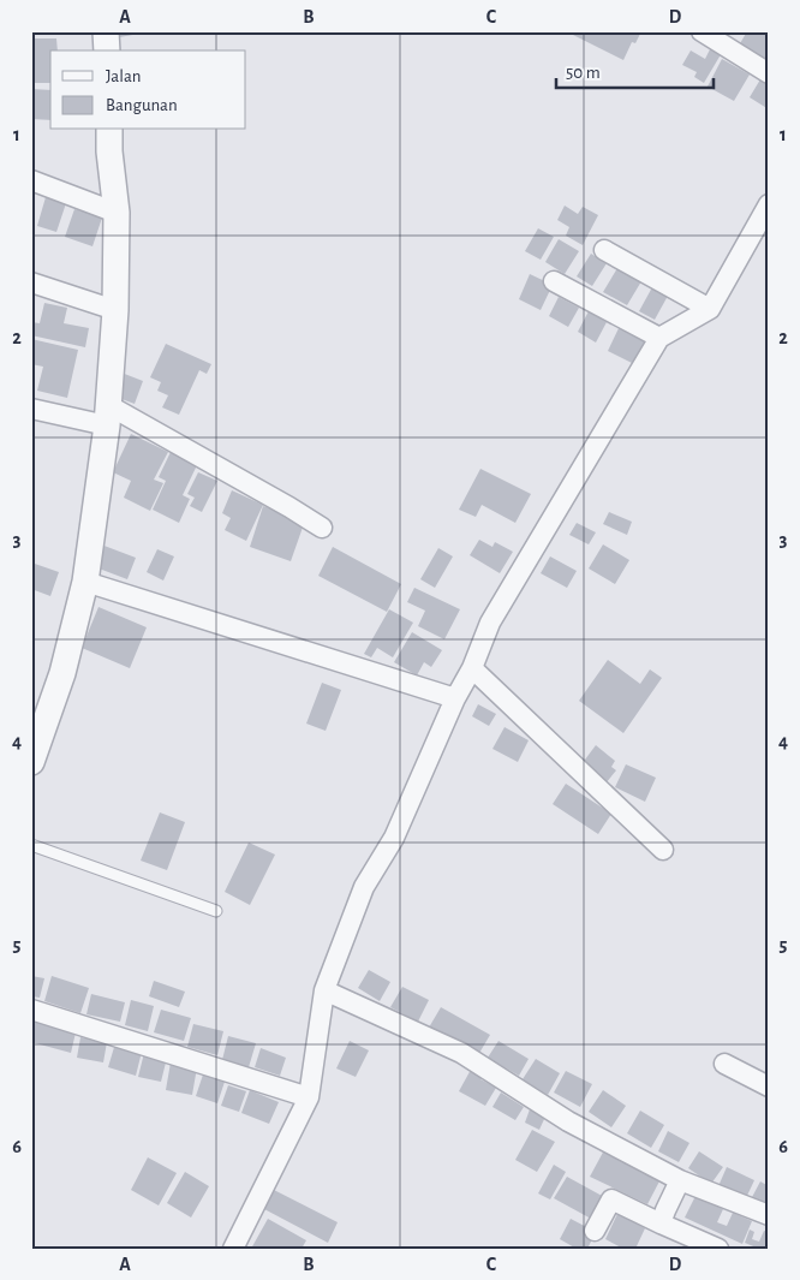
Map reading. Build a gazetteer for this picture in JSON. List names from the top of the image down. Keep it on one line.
{"legend":["Jalan","Bangunan"],"scale_bar":"50 m","grid":{"columns":["A","B","C","D"],"rows":["1","2","3","4","5","6"]}}
